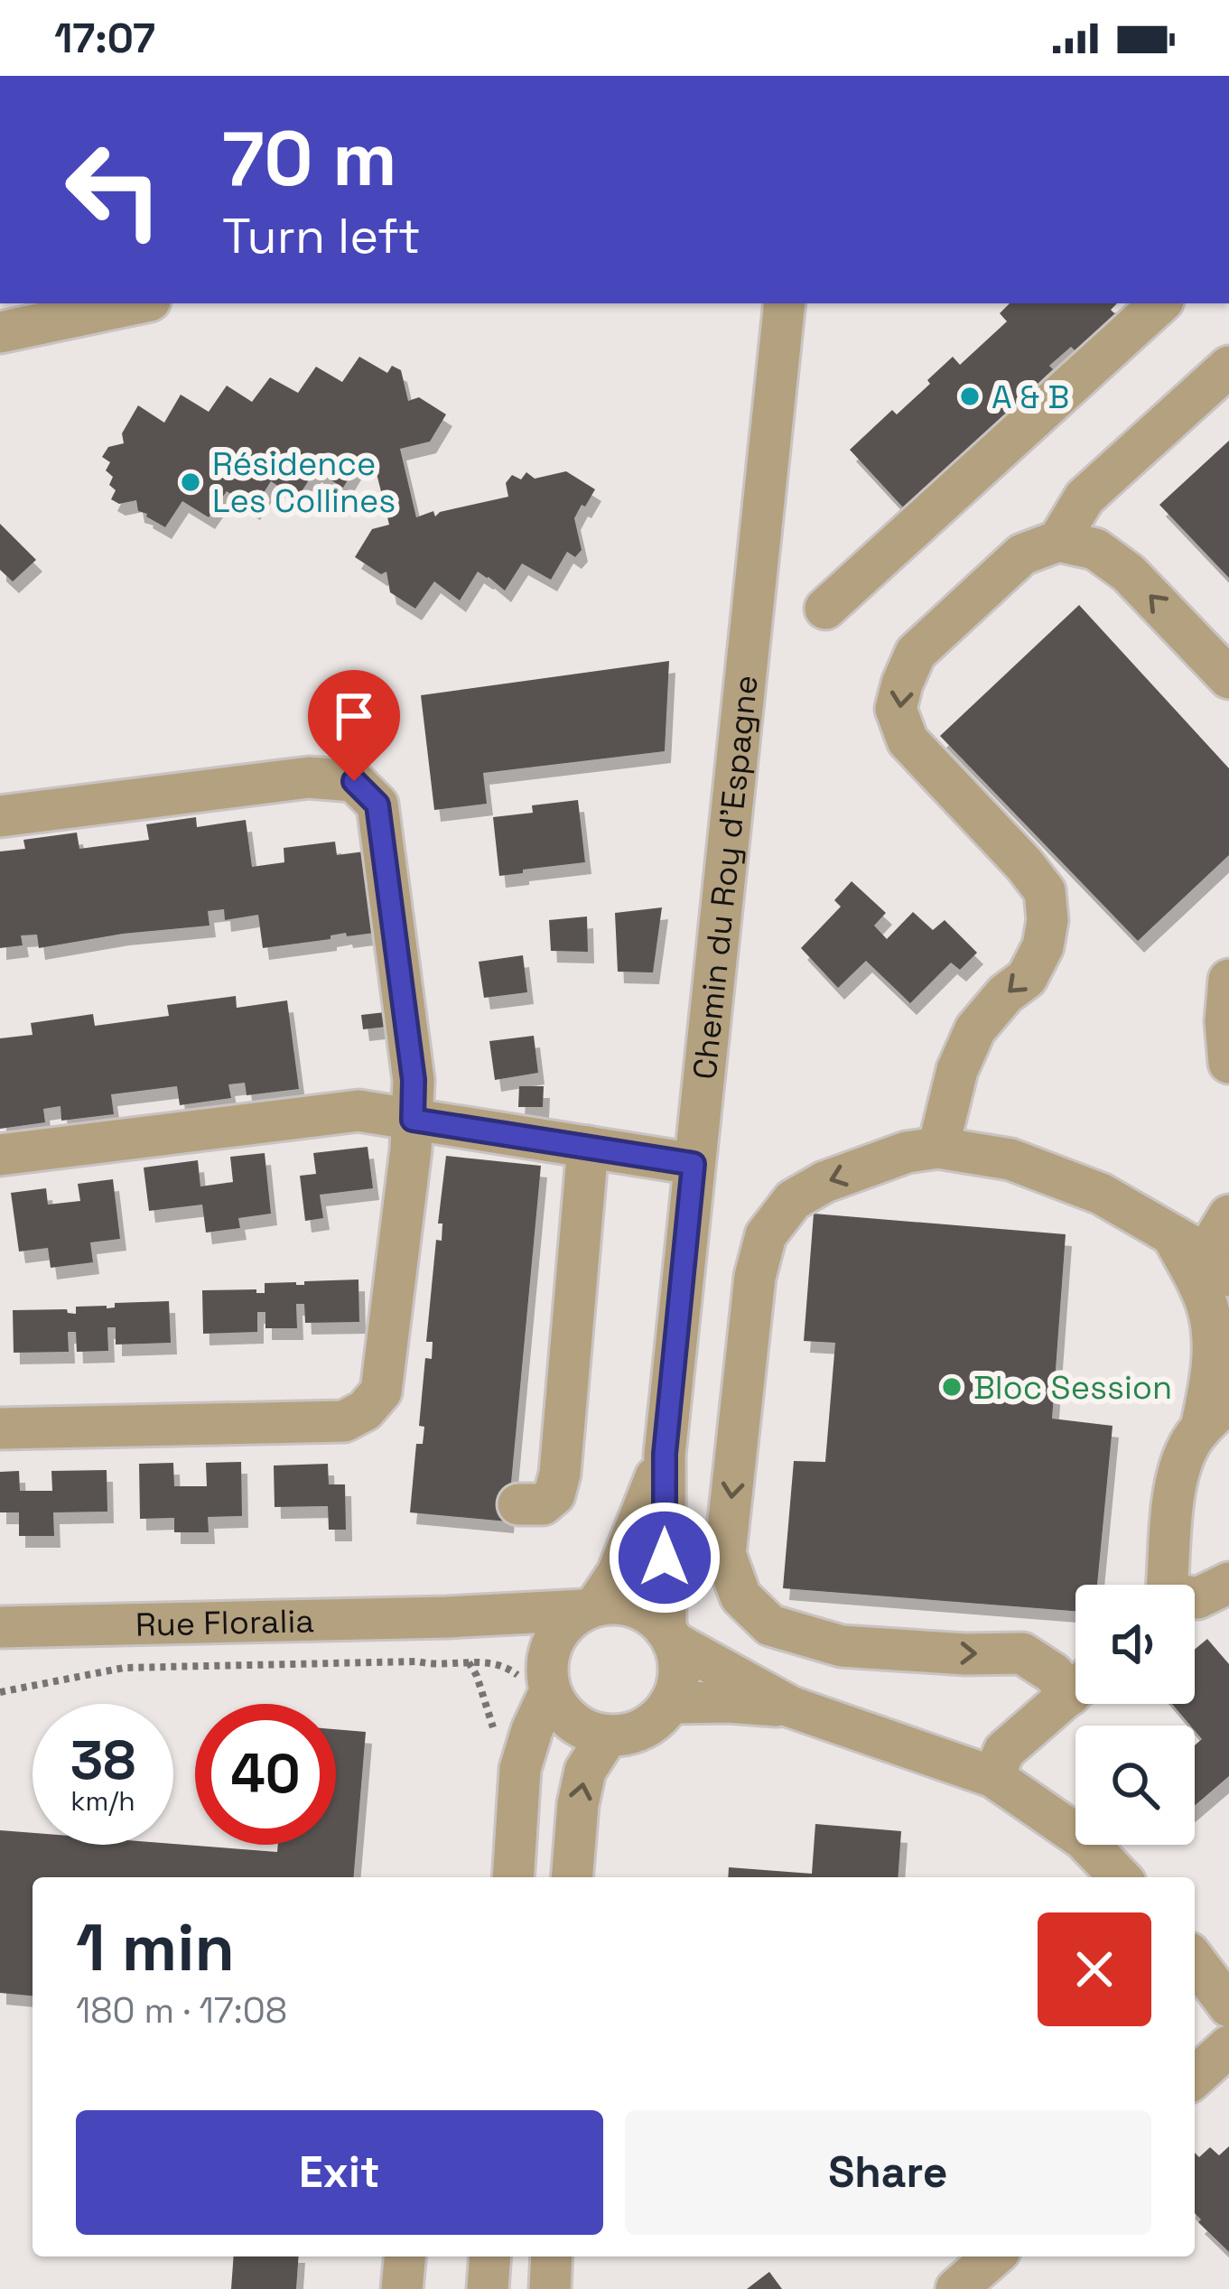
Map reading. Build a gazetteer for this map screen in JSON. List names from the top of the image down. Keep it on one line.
{"streets":{"street":["Chemin du Roy d'Espagne","Rue Floralia"]},"crossings":[["Chemin du Roy d'Espagne","Rue Floralia"]],"places":["A & B","Résidence Les Collines","Bloc Session"],"page":{"status":"17:07","turn":["70 m","Turn left"],"speed":"38 km/h","limit":"40","heading":["1 min","180 m · 17:08"],"buttons":["Exit","Share"]}}
